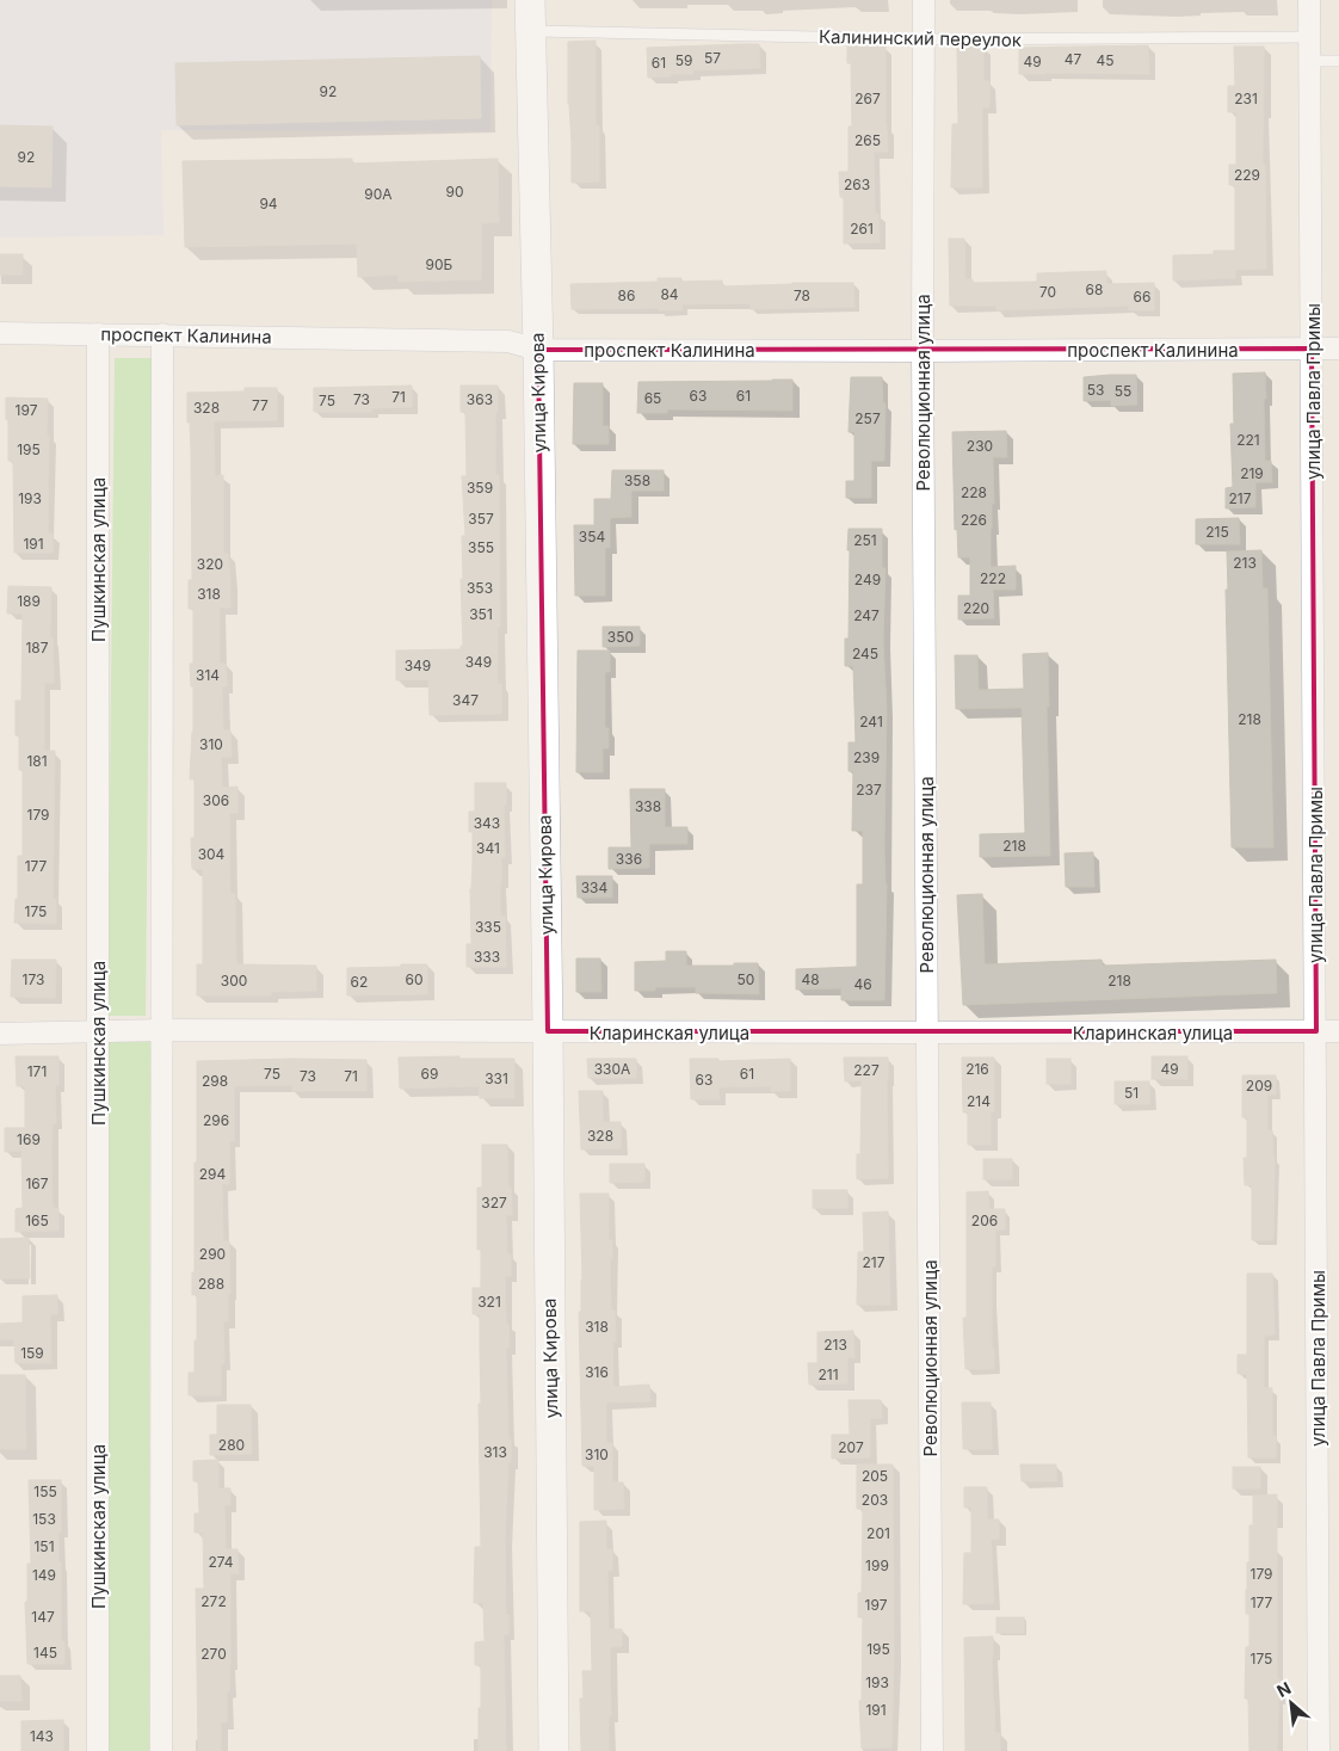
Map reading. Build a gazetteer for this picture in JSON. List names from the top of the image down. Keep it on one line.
{"streets":{"street":["проспект Калинина","улица Павла Примы","улица Кирова","Революционная улица","Пушкинская улица","Кларинская улица"],"lane":["Калининский переулок"]},"crossings":[["Калининский переулок","улица Павла Примы"],["Калининский переулок","улица Кирова"],["Калининский переулок","Революционная улица"],["проспект Калинина","улица Павла Примы"],["проспект Калинина","улица Кирова"],["проспект Калинина","Революционная улица"],["проспект Калинина","Пушкинская улица"],["улица Павла Примы","Кларинская улица"],["улица Кирова","Кларинская улица"],["Революционная улица","Кларинская улица"],["Пушкинская улица","Кларинская улица"]],"house_numbers":["57","47","59","45","49","61","92","267","231","265","92","229","263","90","90А","94","261","90Б","68","70","84","86","78","66","53","55","63","61","71","65","73","363","75","77","328","197","257","221","230","195","219","358","359","228","193","217","357","226","215","354","251","191","355","213","320","222","249","353","318","189","220","351","247","350","187","245","349","349","314","347","218","241","310","239","181","237","306","338","179","343","218","341","304","336","177","334","175","335","333","173","60","50","48","300","218","62","46","330А","216","49","227","171","75","69","61","73","71","331","63","298","209","51","214","296","328","169","294","167","327","165","206","290","217","288","321","318","213","159","316","211","280","207","313","310","205","155","203","153","201","151","274","199","179","149","272","177","197","147","195","145","270","175","193","191","143"],"north":"top left"}
